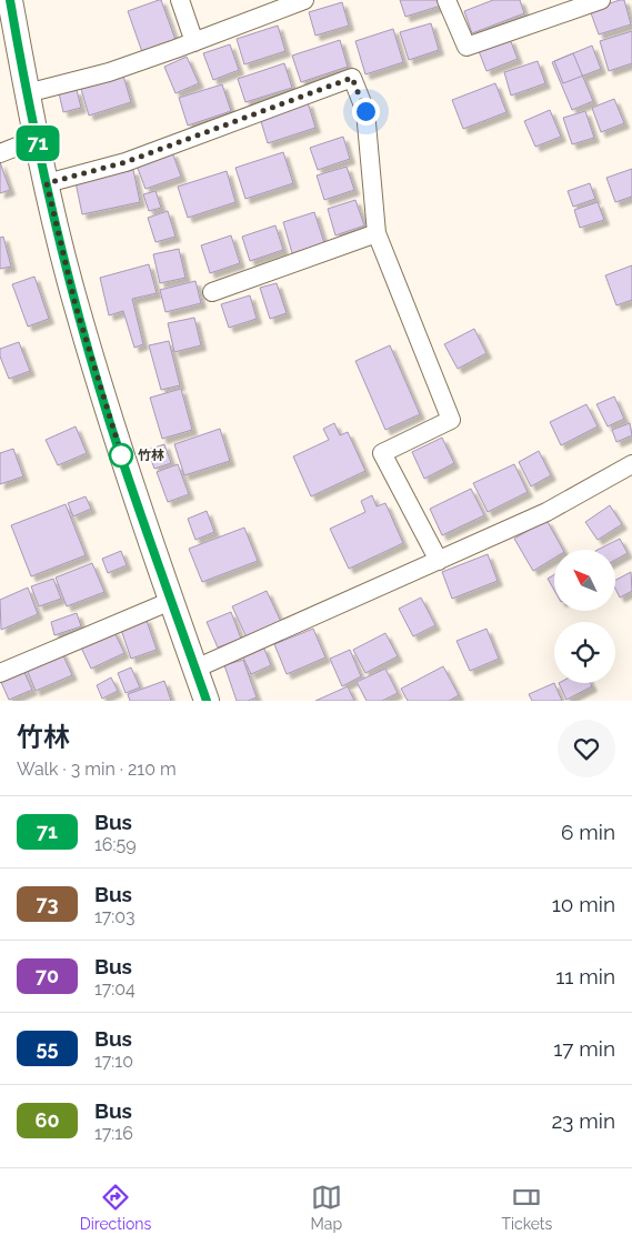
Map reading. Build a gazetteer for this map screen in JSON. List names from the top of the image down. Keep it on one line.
{"places":["竹林"],"lines":["bus line 71"],"north":"top left","page":{"on_map":"71","heading":["竹林","Walk · 3 min · 210 m"],"list":[{"mark":"71","name":"Bus","note":"16:59","value":"6 min"},{"mark":"73","name":"Bus","note":"17:03","value":"10 min"},{"mark":"70","name":"Bus","note":"17:04","value":"11 min"},{"mark":"55","name":"Bus","note":"17:10","value":"17 min"},{"mark":"60","name":"Bus","note":"17:16","value":"23 min"}],"tabs":["Directions","Map","Tickets"]}}
